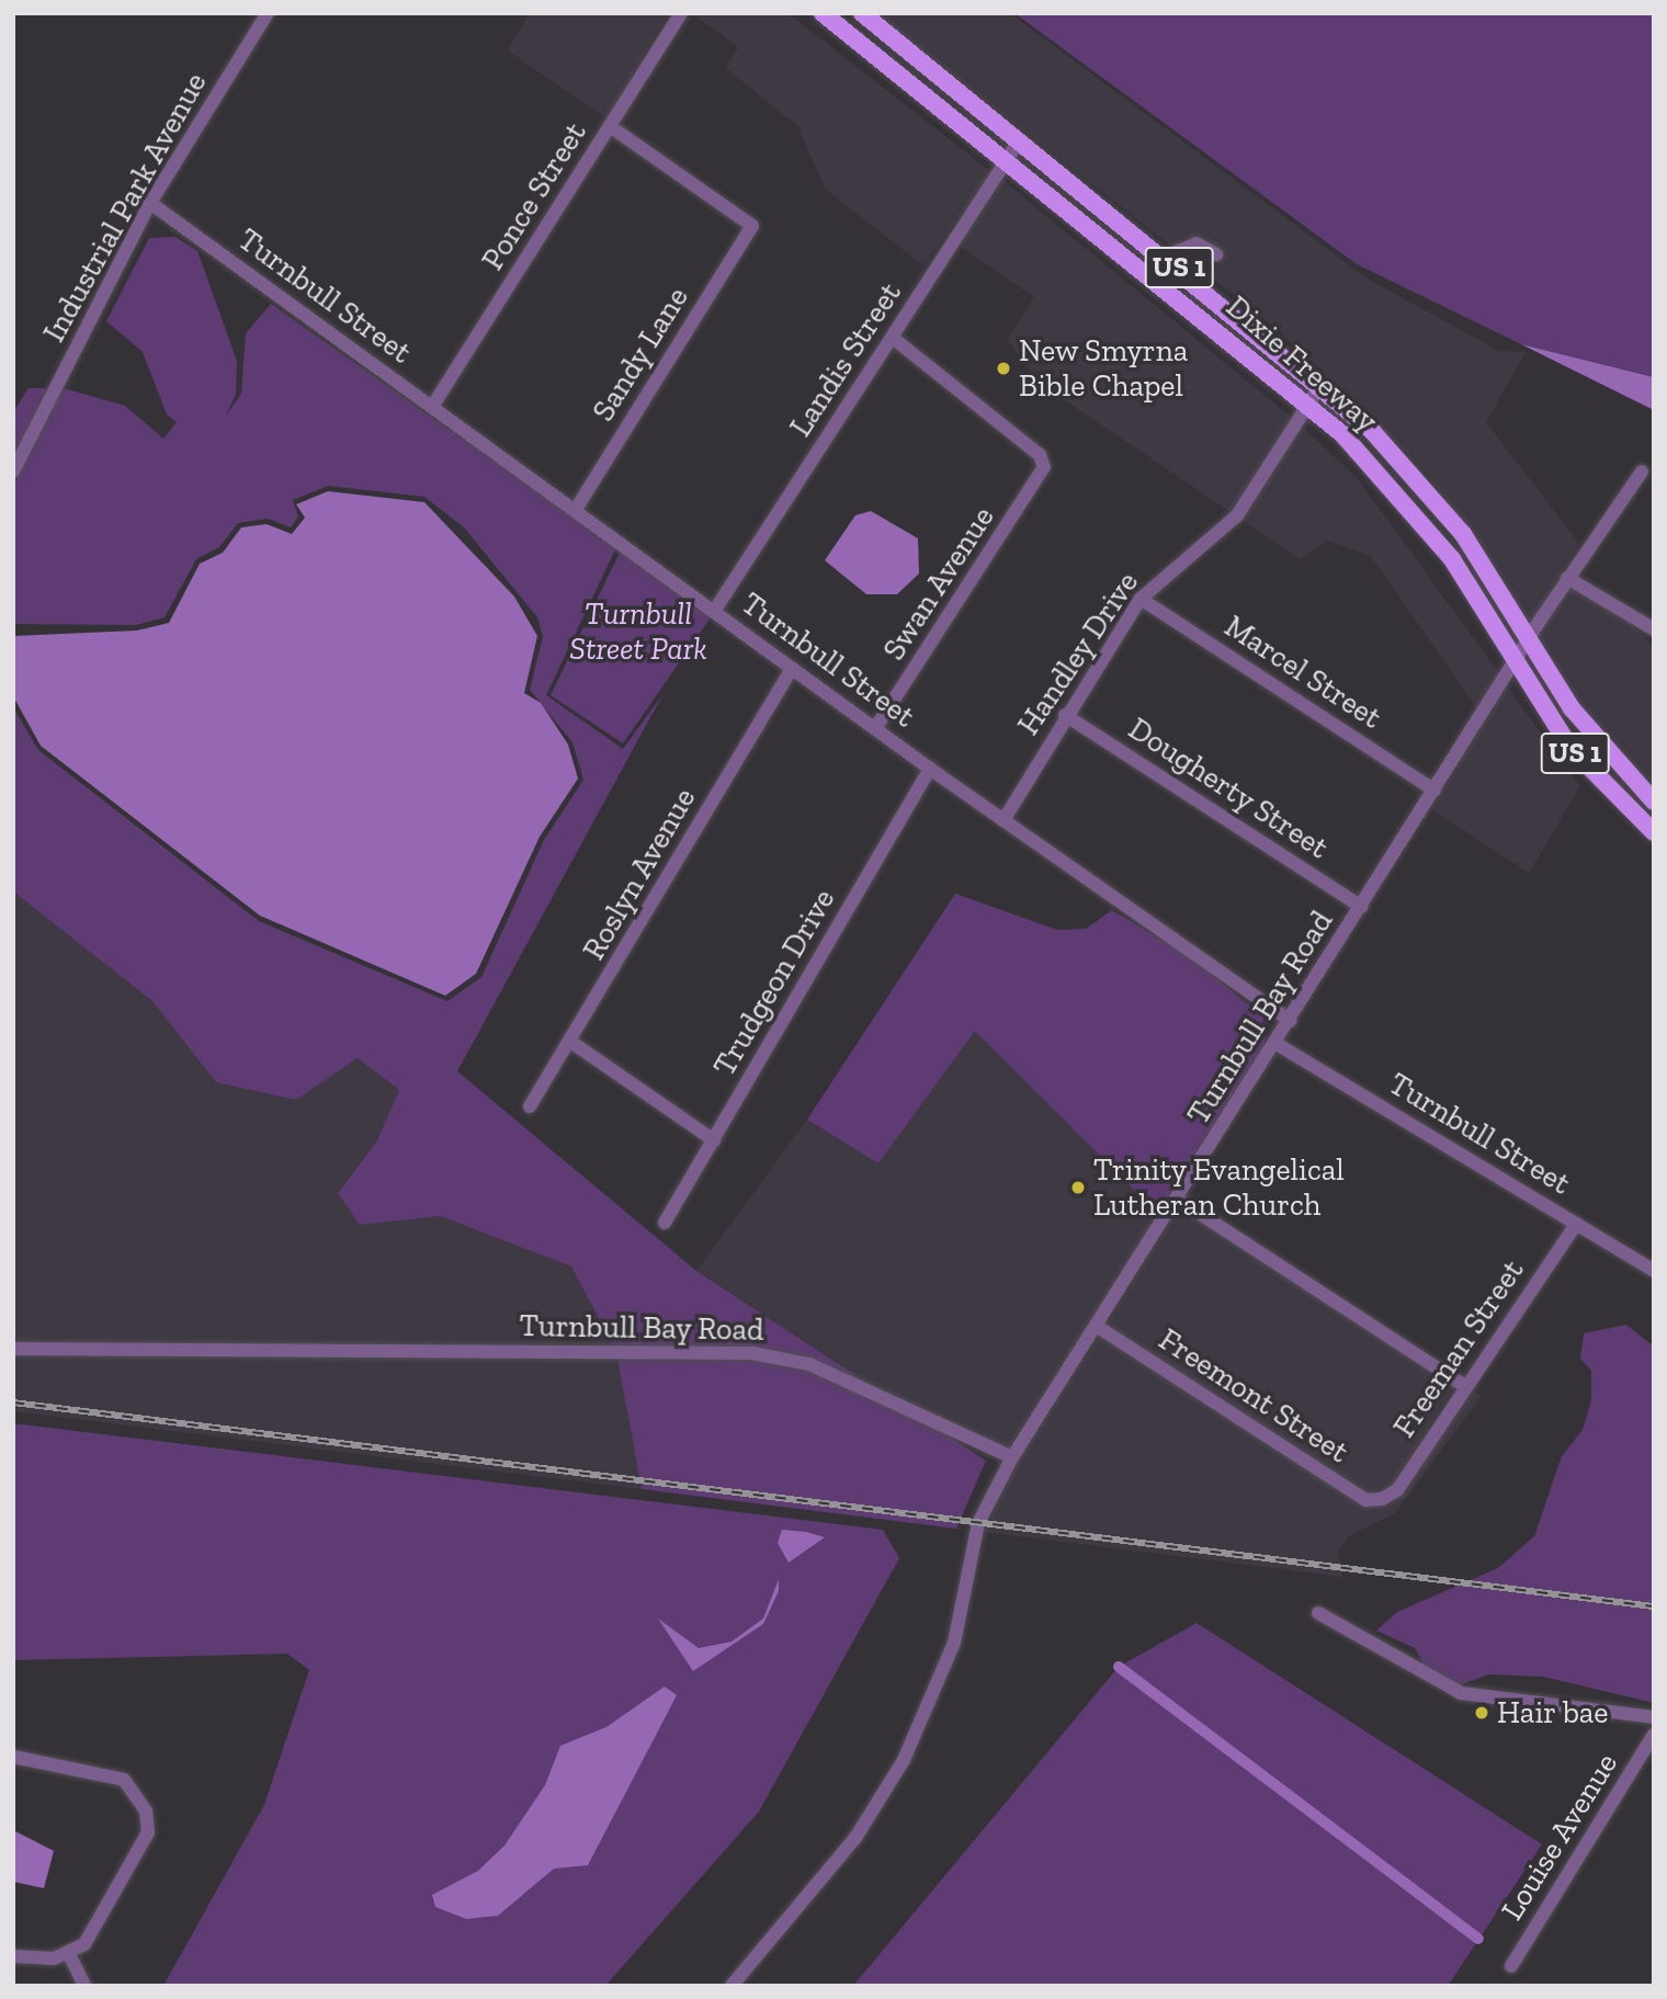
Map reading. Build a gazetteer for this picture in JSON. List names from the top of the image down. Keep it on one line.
{"streets":{"main road":["US 1","Dixie Freeway"],"street":["Ponce Street","Industrial Park Avenue","Turnbull Street","Sandy Lane","Landis Street","Swan Avenue","Handley Drive","Marcel Street","Dougherty Street","Roslyn Avenue","Trudgeon Drive","Turnbull Bay Road","Freeman Street","Freemont Street","Louise Avenue"]},"crossings":[["Ponce Street","Turnbull Street"],["Ponce Street","Sandy Lane"],["Industrial Park Avenue","Turnbull Street"],["US 1","Dixie Freeway"],["US 1","Turnbull Bay Road"],["Turnbull Street","Sandy Lane"],["Turnbull Street","Landis Street"],["Turnbull Street","Swan Avenue"],["Turnbull Street","Handley Drive"],["Turnbull Street","Roslyn Avenue"],["Turnbull Street","Trudgeon Drive"],["Turnbull Street","Turnbull Bay Road"],["Turnbull Street","Freeman Street"],["Landis Street","Dixie Freeway"],["Landis Street","Swan Avenue"],["Dixie Freeway","Handley Drive"],["Dixie Freeway","Turnbull Bay Road"],["Handley Drive","Marcel Street"],["Handley Drive","Dougherty Street"],["Marcel Street","Turnbull Bay Road"],["Dougherty Street","Turnbull Bay Road"],["Turnbull Bay Road","Freemont Street"],["Freeman Street","Freemont Street"]],"parks":["Turnbull Street Park"],"places":["New Smyrna Bible Chapel","Trinity Evangelical Lutheran Church","Hair bae"]}
